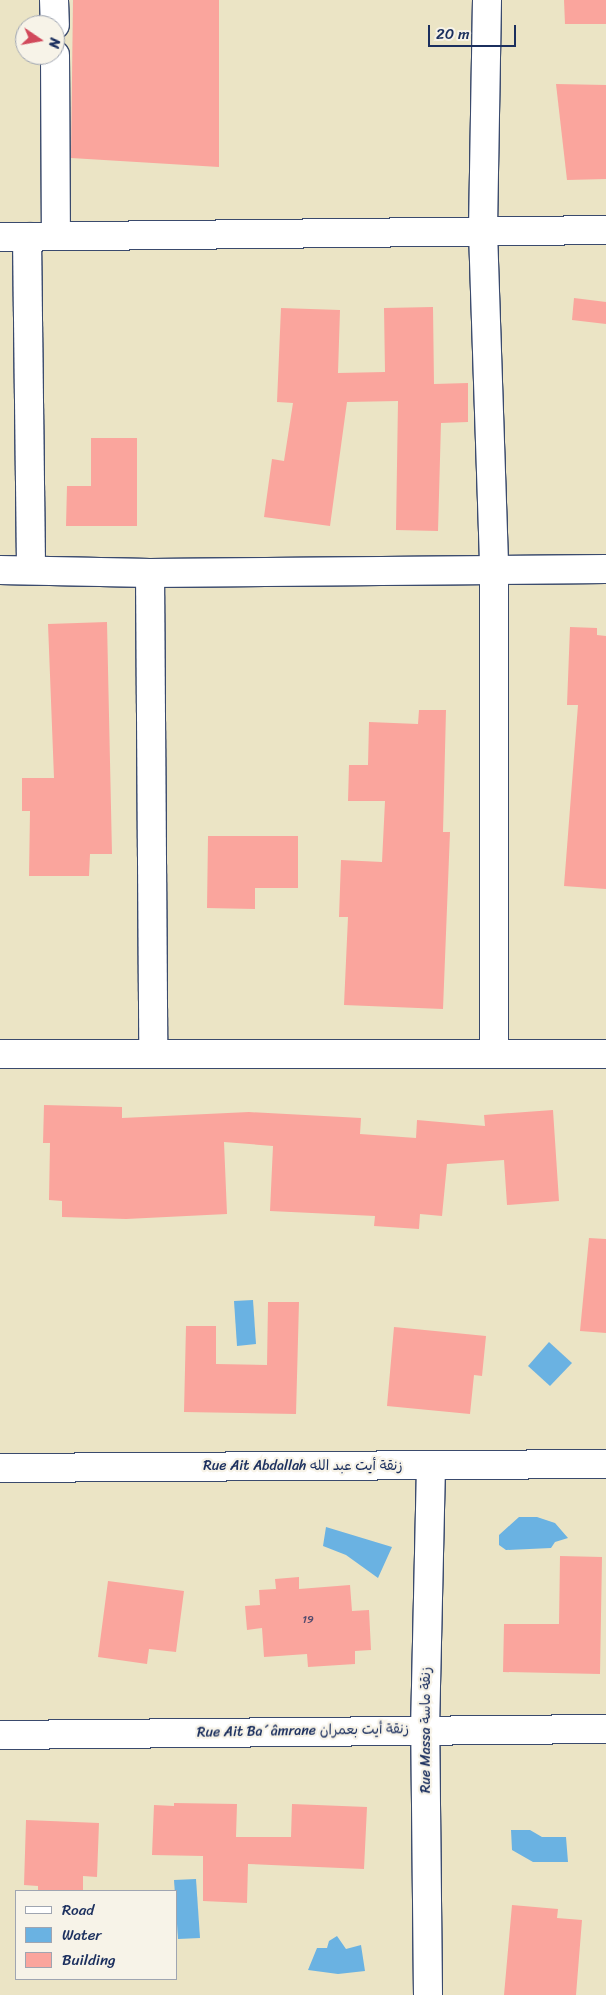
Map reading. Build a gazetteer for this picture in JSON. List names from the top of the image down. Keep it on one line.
{"streets":{"street":["Rue Ait Abdallah زنقة أيت عبد الله","Rue Massa زنقة ماسة","Rue Ait Ba´âmrane زنقة أيت بعمران"]},"crossings":[["Rue Ait Abdallah زنقة أيت عبد الله","Rue Massa زنقة ماسة"],["Rue Massa زنقة ماسة","Rue Ait Ba´âmrane زنقة أيت بعمران"]],"house_numbers":["19"],"legend":["Road","Water","Building"],"scale_bar":"20 m","north":"right"}
